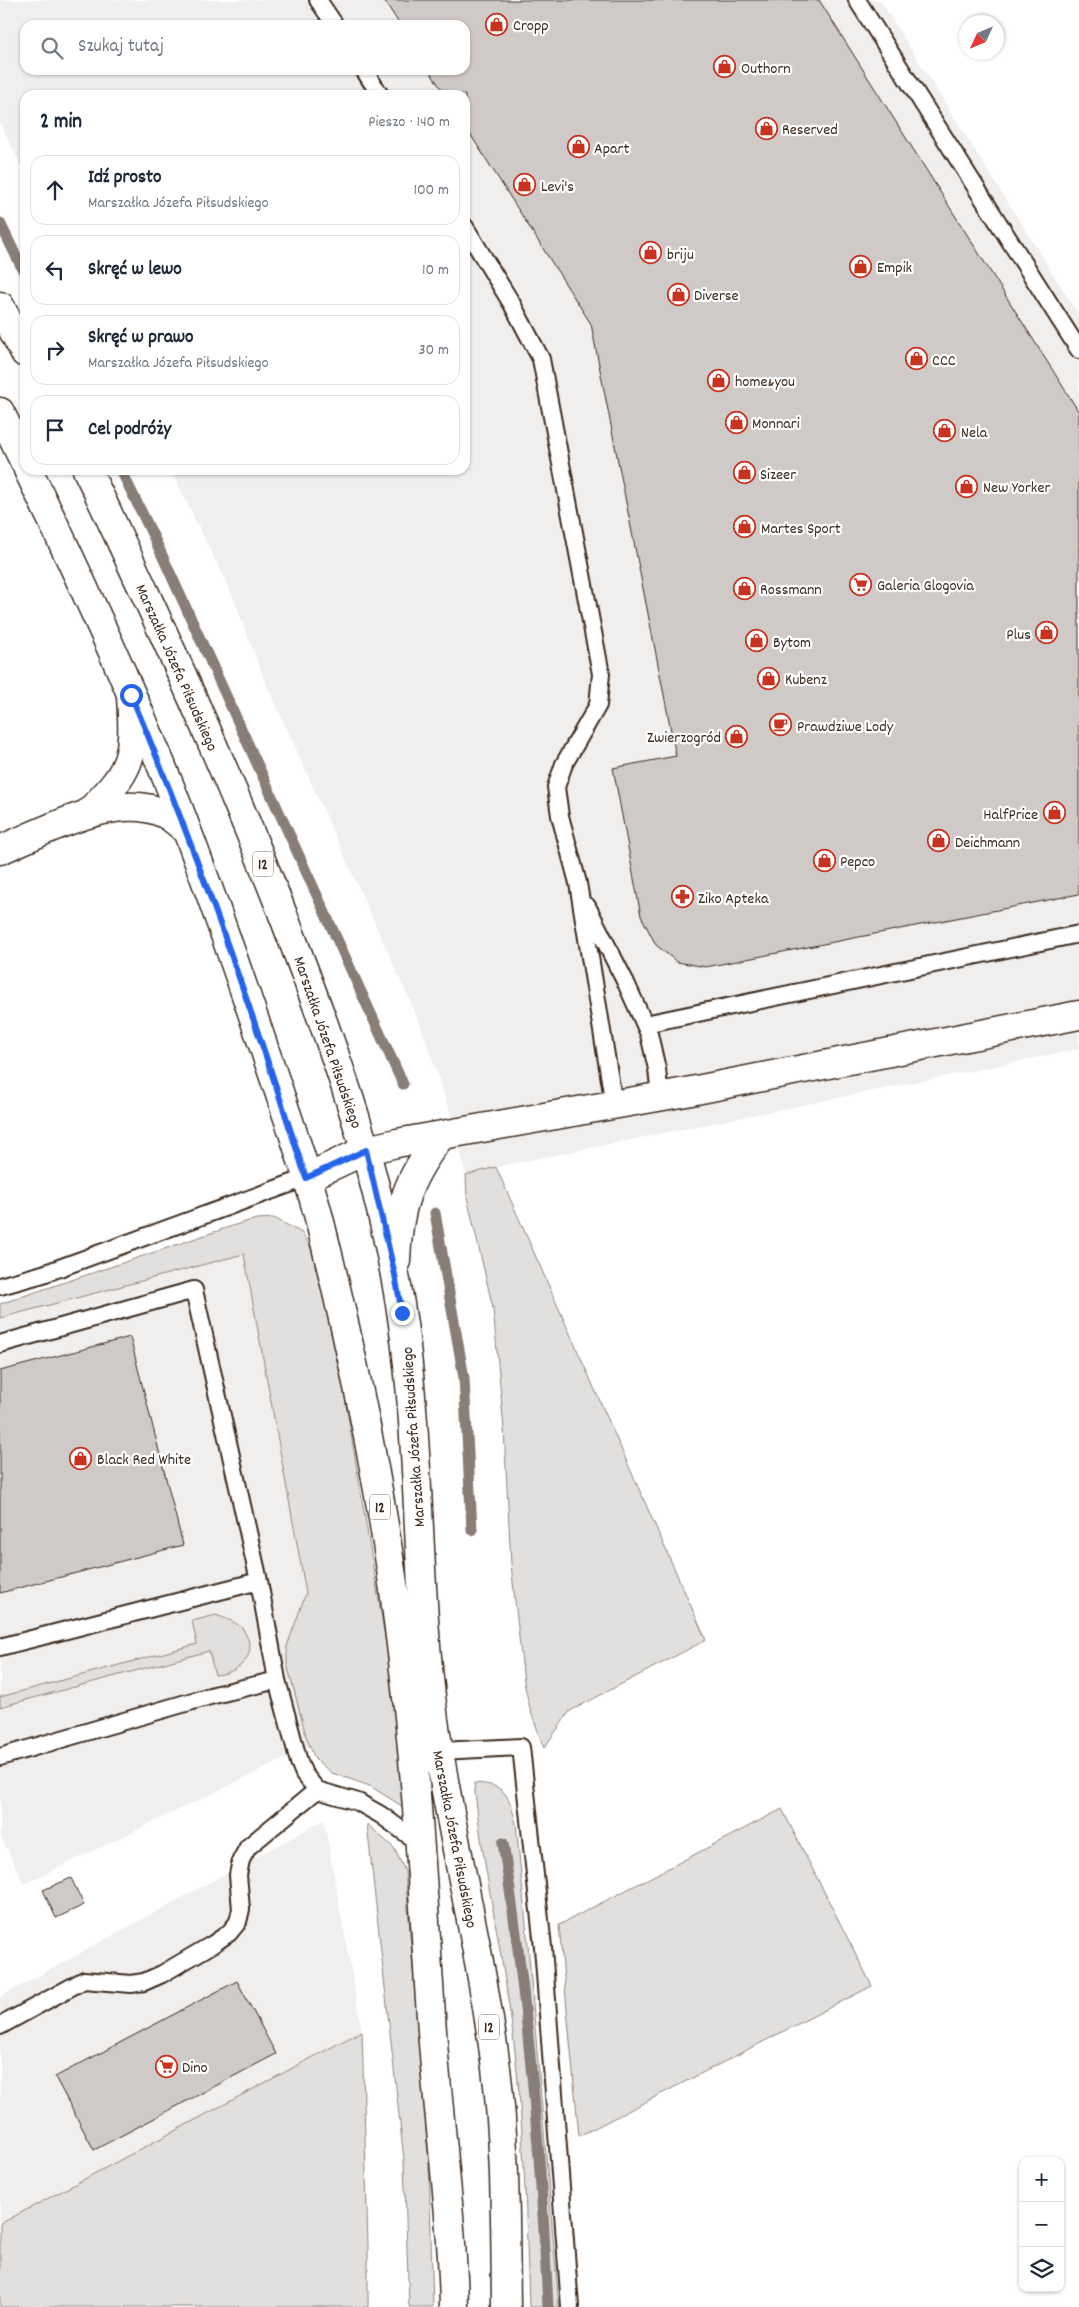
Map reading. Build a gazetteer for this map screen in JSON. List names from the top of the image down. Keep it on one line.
{"streets":{"main road":["Marszałka Józefa Piłsudskiego","12"]},"places":{"shop":["Cropp","Outhorn","Reserved","Apart","Levi's","briju","Empik","Diverse","CCC","home&you","Monnari","Nela","Sizeer","New Yorker","Martes Sport","Rossmann","Plus","Bytom","Kubenz","Zwierzogród","HalfPrice","Deichmann","Pepco","Black Red White"],"supermarket":["Galeria Glogovia","Dino"],"cafe":["Prawdziwe Lody"],"pharmacy":["Ziko Apteka"]},"north":"bottom left","page":{"search":"Szukaj tutaj","heading":["2 min","Pieszo · 140 m"],"list":[["Idź prosto","Marszałka Józefa Piłsudskiego","100 m"],["Skręć w lewo","10 m"],["Skręć w prawo","Marszałka Józefa Piłsudskiego","30 m"],"Cel podróży"],"map_buttons":["+","−"]}}
